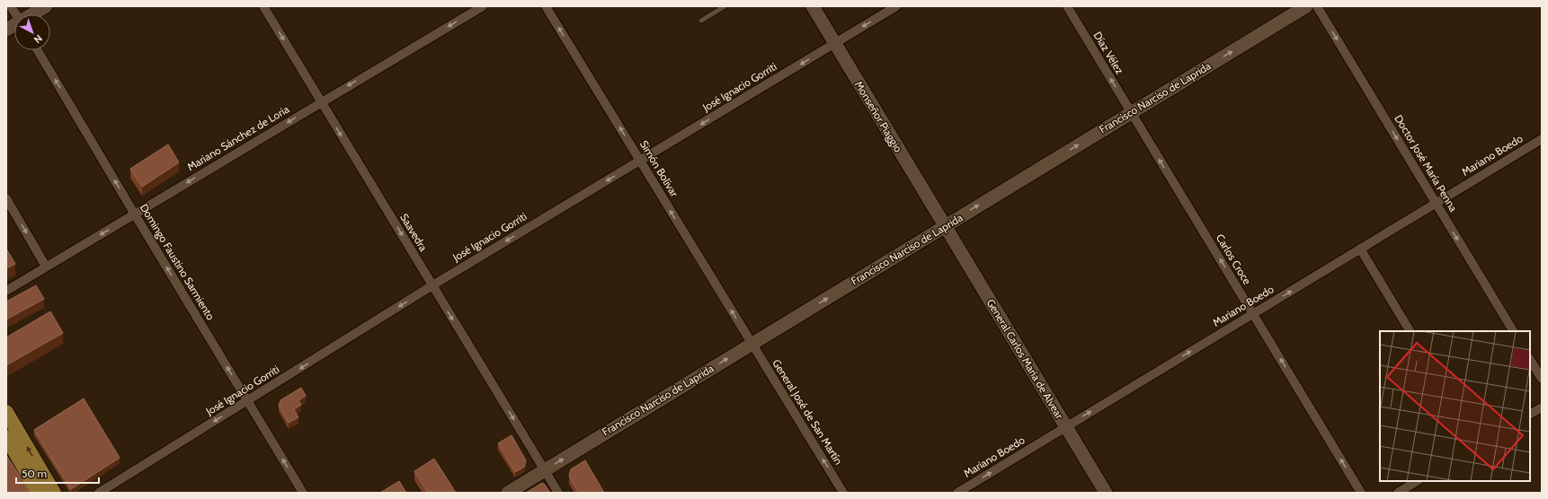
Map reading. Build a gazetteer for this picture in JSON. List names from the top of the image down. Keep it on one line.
{"streets":{"street":["Díaz Vélez","José Ignacio Gorriti","Francisco Narciso de Laprida","Monseñor Piaggio","Mariano Sánchez de Loria","Mariano Boedo","Doctor José María Penna","Simón Bolívar","Saavedra","Carlos Croce","Domingo Faustino Sarmiento","General Carlos María de Alvear","General José de San Martín"]},"crossings":[["Díaz Vélez","Francisco Narciso de Laprida"],["Díaz Vélez","Carlos Croce"],["José Ignacio Gorriti","Monseñor Piaggio"],["José Ignacio Gorriti","Simón Bolívar"],["José Ignacio Gorriti","Saavedra"],["José Ignacio Gorriti","Domingo Faustino Sarmiento"],["Francisco Narciso de Laprida","Monseñor Piaggio"],["Francisco Narciso de Laprida","Simón Bolívar"],["Francisco Narciso de Laprida","Saavedra"],["Francisco Narciso de Laprida","Carlos Croce"],["Francisco Narciso de Laprida","General Carlos María de Alvear"],["Francisco Narciso de Laprida","General José de San Martín"],["Monseñor Piaggio","General Carlos María de Alvear"],["Mariano Sánchez de Loria","Saavedra"],["Mariano Sánchez de Loria","Domingo Faustino Sarmiento"],["Mariano Boedo","Doctor José María Penna"],["Mariano Boedo","Carlos Croce"],["Mariano Boedo","General Carlos María de Alvear"],["Simón Bolívar","General José de San Martín"]],"one_way":["Díaz Vélez","José Ignacio Gorriti","Francisco Narciso de Laprida","Mariano Sánchez de Loria","Mariano Boedo","Doctor José María Penna","Simón Bolívar","Saavedra","Carlos Croce","Domingo Faustino Sarmiento","General José de San Martín"],"scale_bar":"50 m","north":"bottom right"}
